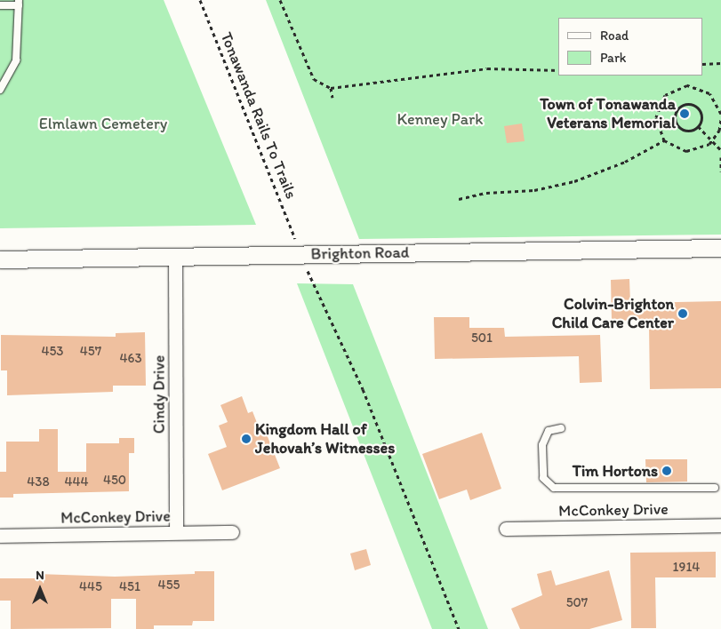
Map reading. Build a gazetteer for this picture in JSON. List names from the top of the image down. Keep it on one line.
{"streets":{"street":["Brighton Road","Cindy Drive","McConkey Drive"],"path":["Tonawanda Rails To Trails"]},"crossings":[["Brighton Road","Cindy Drive"],["Cindy Drive","McConkey Drive"]],"parks":["Kenney Park","Elmlawn Cemetery"],"places":["Town of Tonawanda Veterans Memorial","Colvin-Brighton Child Care Center","Kingdom Hall of Jehovah’s Witnesses","Tim Hortons"],"house_numbers":["501","453","457","463","450","438","444","1914","455","445","451","507"],"legend":["Road","Park"],"north":"top"}
